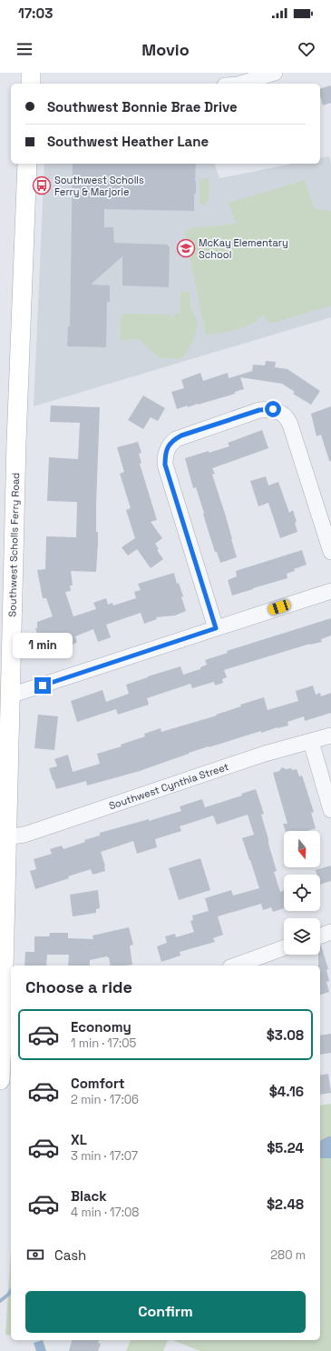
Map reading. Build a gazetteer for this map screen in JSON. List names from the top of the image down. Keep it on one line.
{"streets":{"main road":["Southwest Scholls Ferry Road"],"street":["Southwest Cynthia Street"]},"crossings":[["Southwest Scholls Ferry Road","Southwest Cynthia Street"]],"places":{"bus stop":["Southwest Scholls Ferry & Marjorie"],"school or university":["McKay Elementary School"]},"north":"bottom","page":{"status":"17:03","header":"Movio","banner":["Southwest Bonnie Brae Drive","Southwest Heather Lane"],"bubble":"1 min","heading":"Choose a ride","list":[{"name":"Economy","note":"1 min · 17:05","value":"$3.08"},{"name":"Comfort","note":"2 min · 17:06","value":"$4.16"},{"name":"XL","note":"3 min · 17:07","value":"$5.24"},{"name":"Black","note":"4 min · 17:08","value":"$2.48"}],"pay":["Cash","280 m"],"buttons":"Confirm"}}
